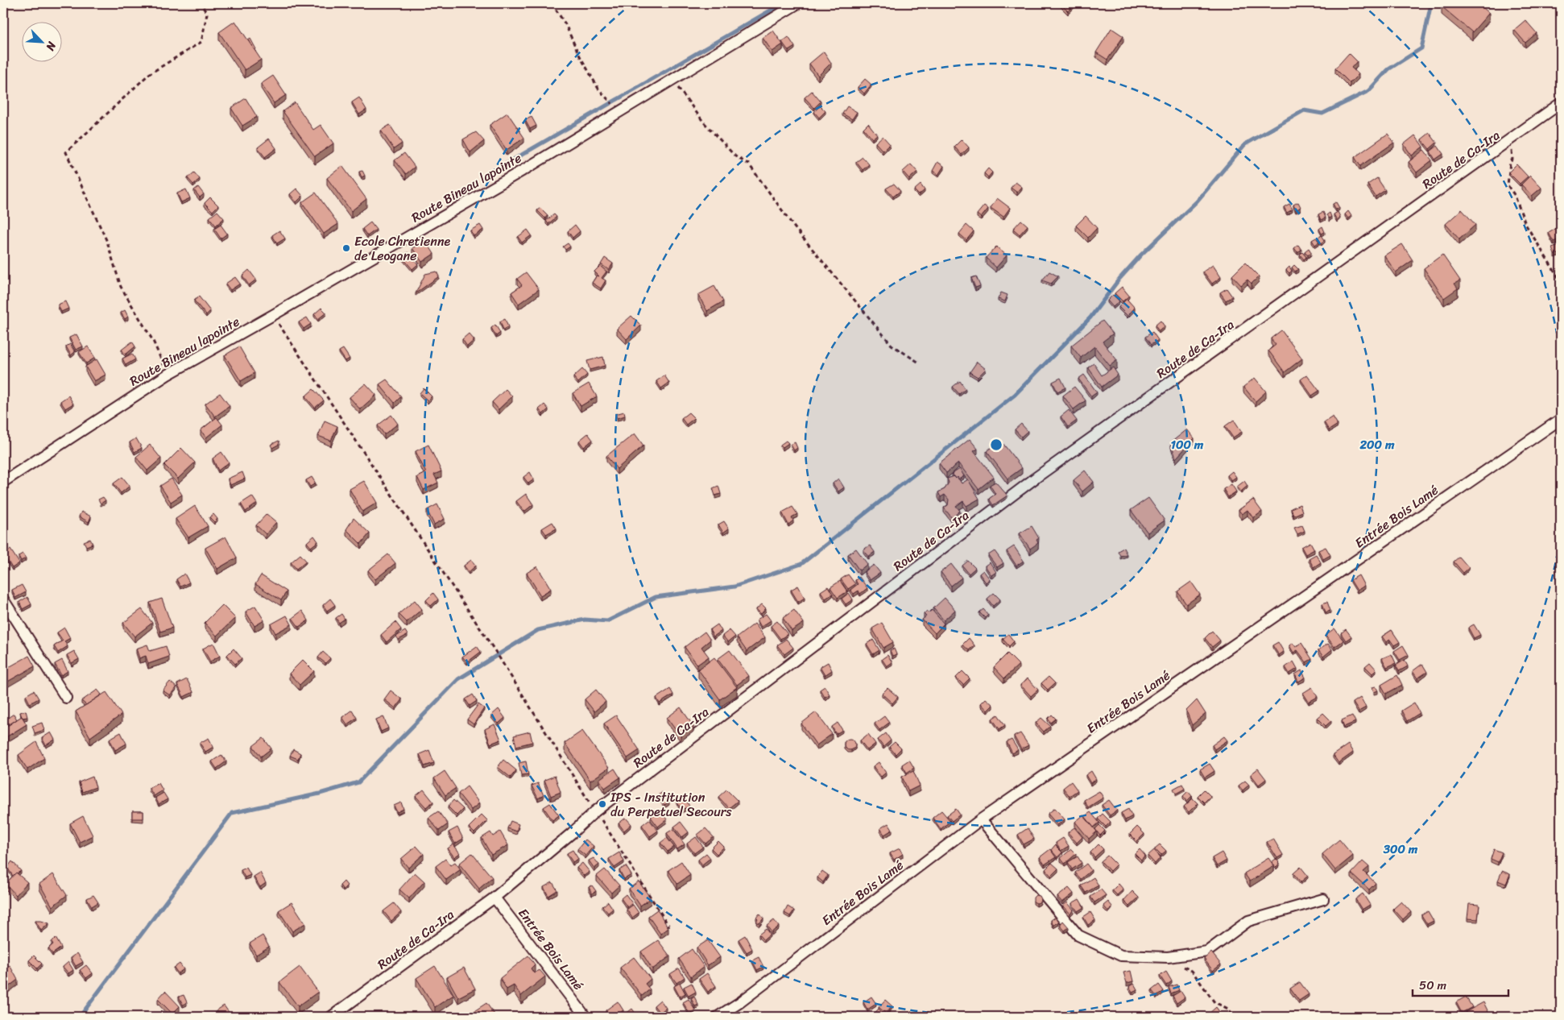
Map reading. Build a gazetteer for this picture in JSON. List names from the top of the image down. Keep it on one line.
{"streets":{"street":["Route de Ca-Ira","Route Bineau lapointe","Entrée Bois Lamé"]},"crossings":[["Route de Ca-Ira","Entrée Bois Lamé"]],"places":["Ecole Chretienne de Leogane","IPS - Institution du Perpetuel Secours"],"scale_bar":"50 m","north":"bottom right","rings":["100 m","200 m","300 m"]}
